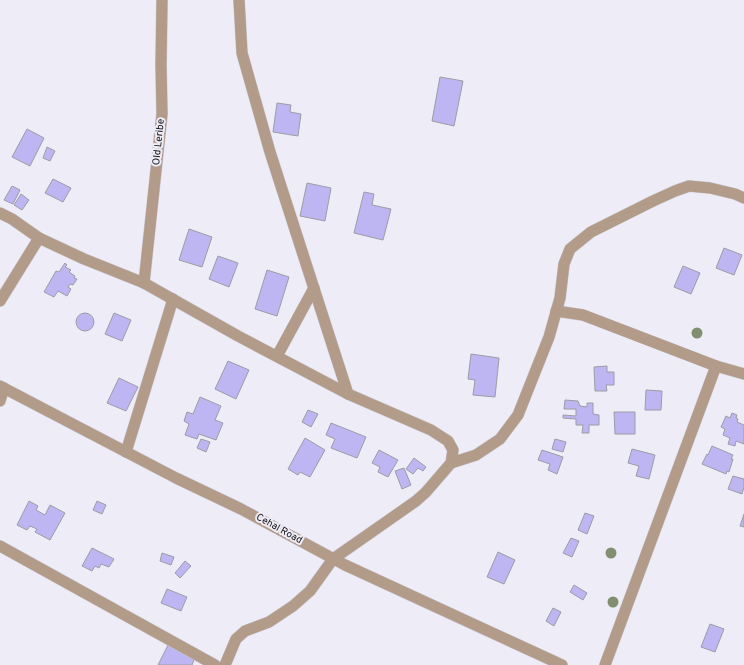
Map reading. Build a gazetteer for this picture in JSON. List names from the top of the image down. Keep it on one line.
{"streets":{"street":["Old Leribe","Cehal Road"]}}
